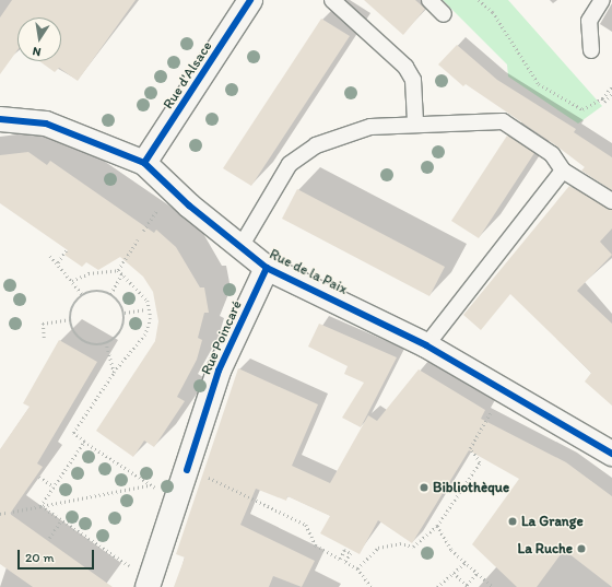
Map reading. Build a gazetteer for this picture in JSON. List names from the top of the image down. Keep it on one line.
{"streets":{"street":["Rue d'Alsace","Rue de la Paix","Rue Poincaré"]},"crossings":[["Rue d'Alsace","Rue de la Paix"],["Rue de la Paix","Rue Poincaré"]],"places":["Bibliothèque","La Grange","La Ruche"],"scale_bar":"20 m","north":"bottom"}
